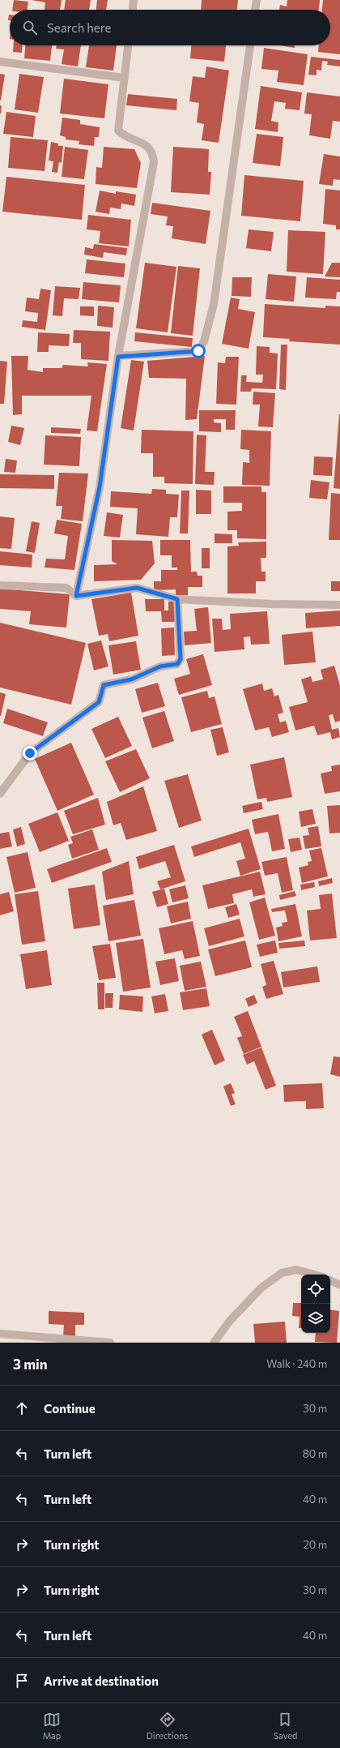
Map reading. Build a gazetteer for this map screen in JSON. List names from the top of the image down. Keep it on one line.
{"page":{"search":"Search here","heading":["3 min","Walk · 240 m"],"list":[["Continue","30 m"],["Turn left","80 m"],["Turn left","40 m"],["Turn right","20 m"],["Turn right","30 m"],["Turn left","40 m"],"Arrive at destination"],"nav":["Map","Directions","Saved"]}}
